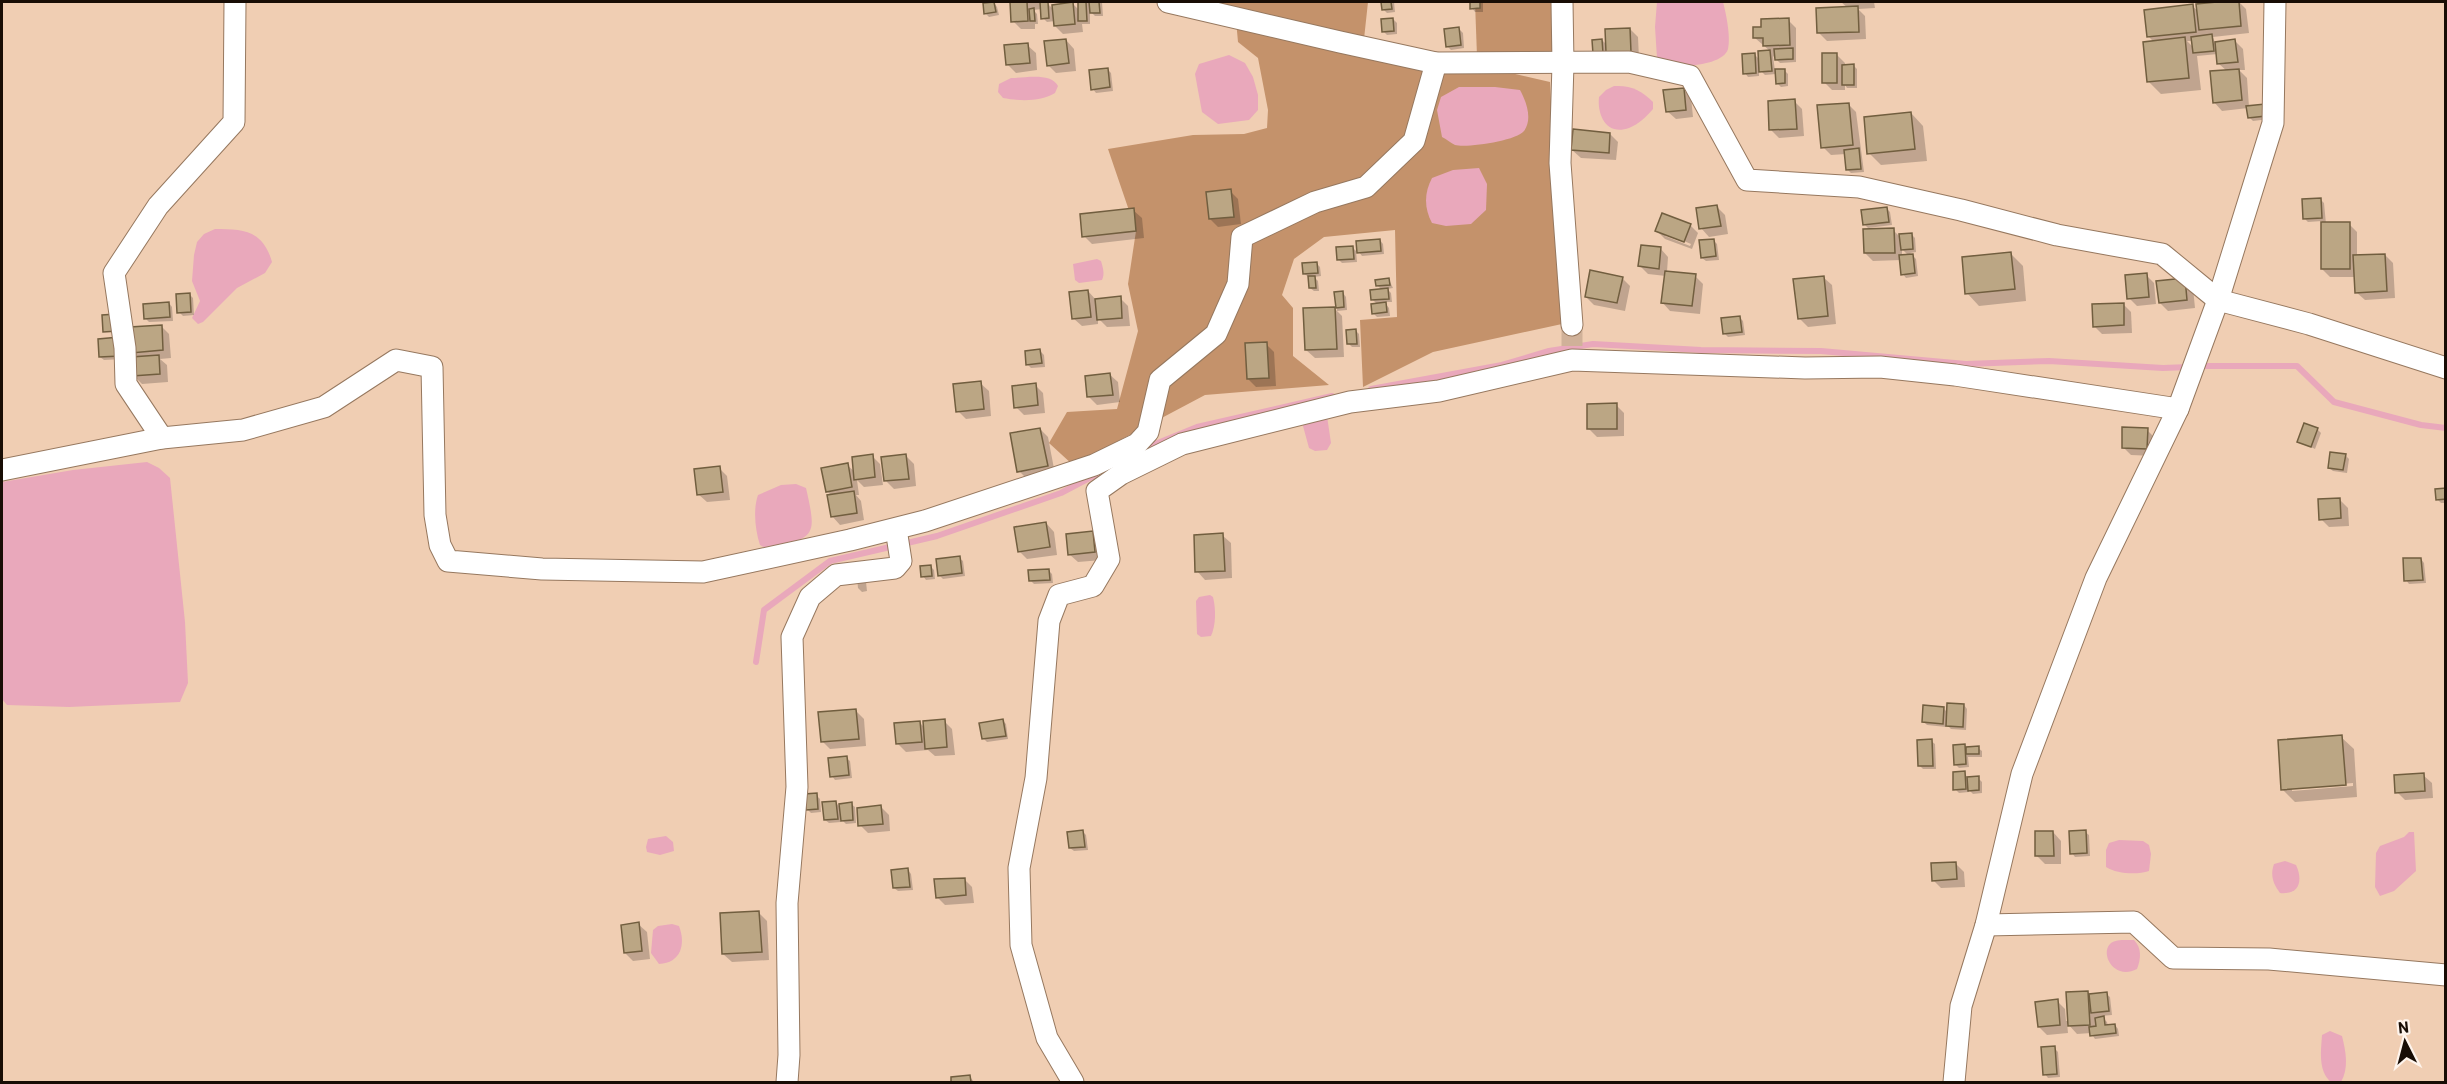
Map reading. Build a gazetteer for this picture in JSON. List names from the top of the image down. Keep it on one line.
{"north":"top"}
